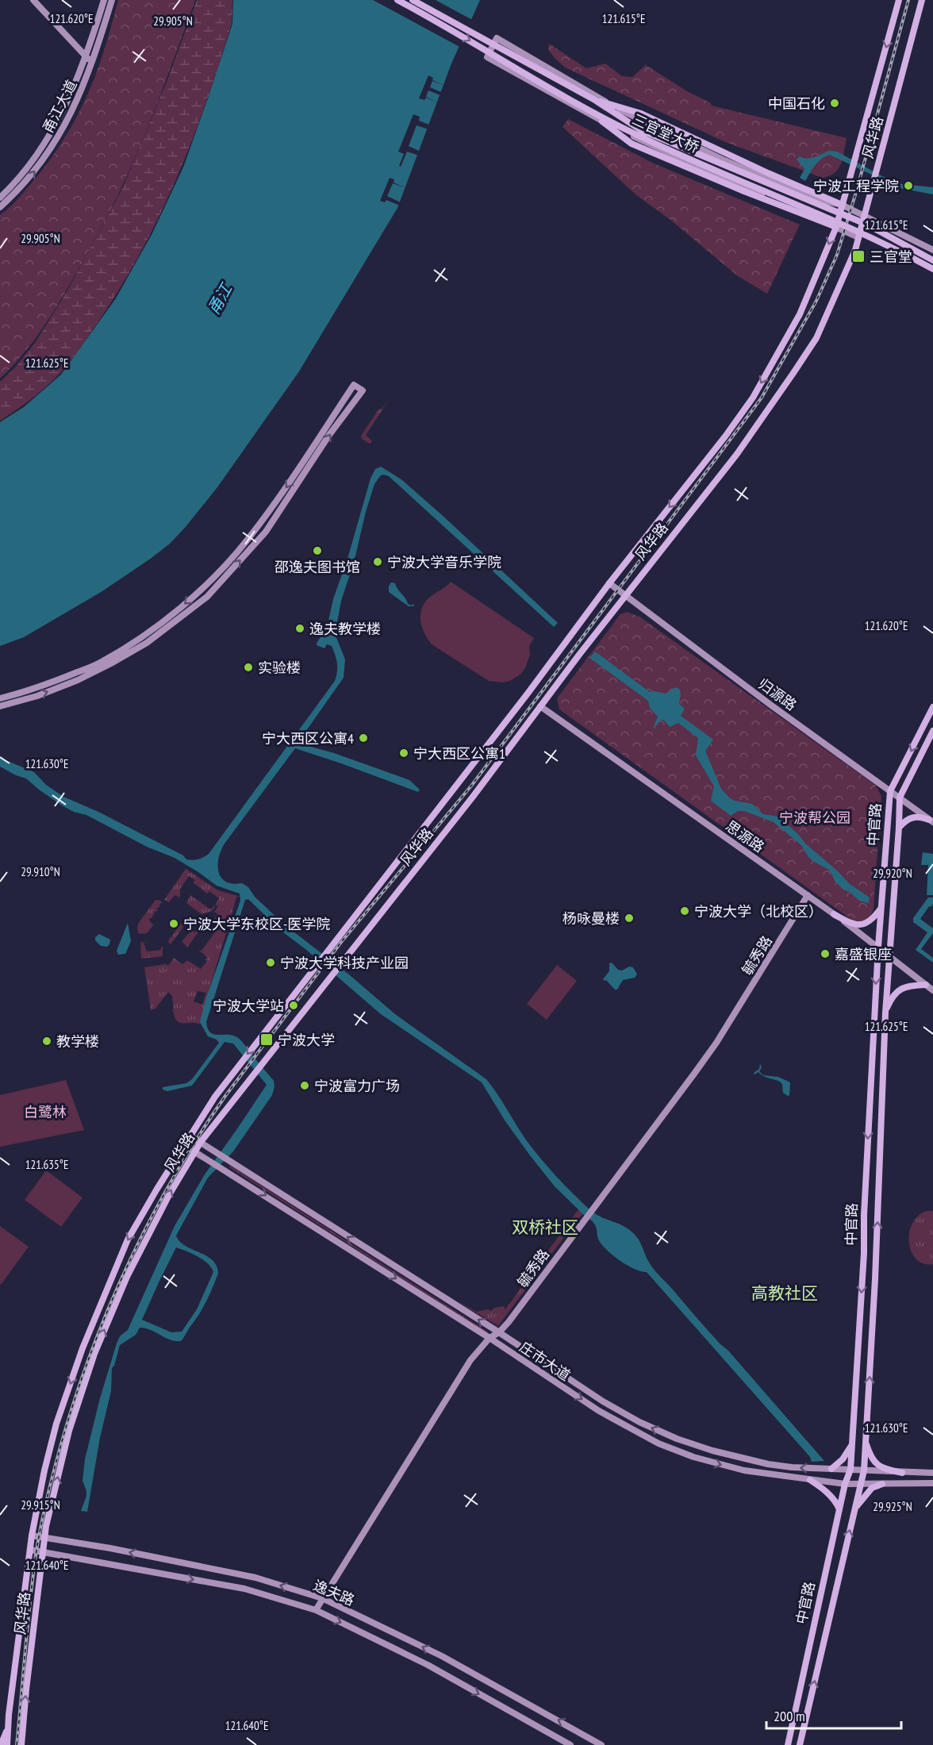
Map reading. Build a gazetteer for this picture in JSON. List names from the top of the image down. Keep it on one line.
{"streets":{"main road":["三官堂大桥","风华路","中官路"],"street":["甬江大道","归源路","思源路","毓秀路","庄市大道","逸夫路"]},"crossings":[["风华路","归源路"],["风华路","思源路"],["风华路","庄市大道"],["风华路","逸夫路"],["归源路","中官路"],["中官路","思源路"],["中官路","庄市大道"],["思源路","毓秀路"],["毓秀路","庄市大道"],["毓秀路","逸夫路"]],"districts":["双桥社区","高教社区"],"water":["甬江"],"parks":["宁波帮公园","白鹭林"],"places":{"other":["中国石化","宁波工程学院","邵逸夫图书馆","宁波大学音乐学院","逸夫教学楼","实验楼","宁大西区公寓4","宁大西区公寓1","宁波大学（北校区）","杨咏曼楼","宁波大学东校区-医学院","嘉盛银座","宁波大学科技产业园","宁波大学站","教学楼","宁波富力广场"],"transit":["三官堂","宁波大学"]},"scale_bar":"200 m","coordinates":["121.620°E","121.615°E","29.905°N","121.625°E","121.630°E","29.910°N","29.920°N","121.635°E","29.915°N","29.925°N","121.640°E"]}
